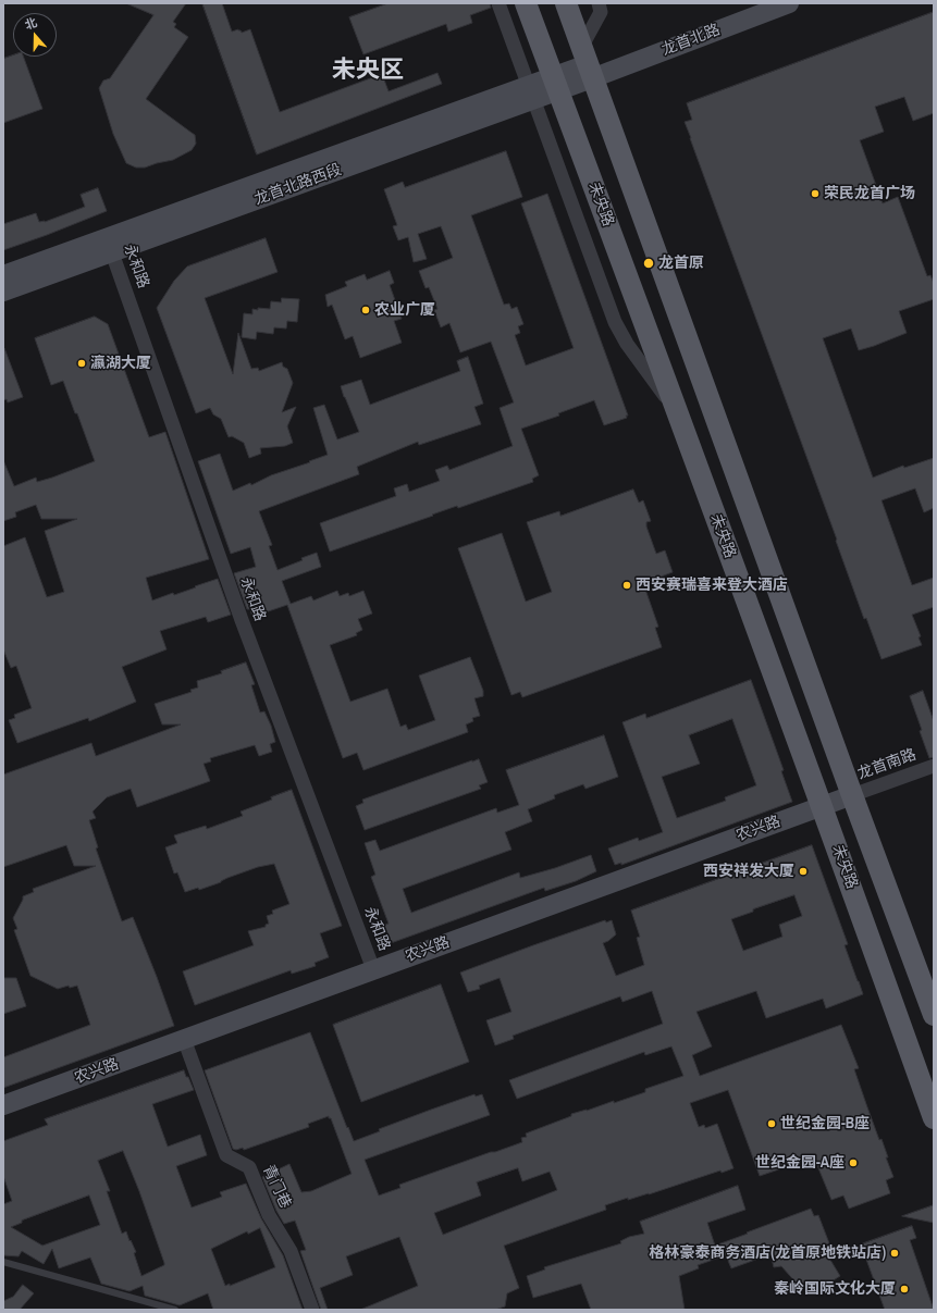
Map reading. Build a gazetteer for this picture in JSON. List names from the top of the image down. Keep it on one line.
{"streets":{"main road":["未央路"],"street":["龙首北路","龙首北路西段","永和路","龙首南路","农兴路","青门巷"]},"crossings":[["龙首北路","龙首北路西段"],["龙首北路西段","未央路"],["龙首北路西段","永和路"],["未央路","农兴路"],["永和路","农兴路"],["龙首南路","农兴路"],["农兴路","青门巷"]],"districts":["未央区"],"places":["荣民龙首广场","龙首原","农业广厦","瀛湖大厦","西安赛瑞喜来登大酒店","西安祥发大厦","世纪金园-B座","世纪金园-A座","格林豪泰商务酒店(龙首原地铁站店)","秦岭国际文化大厦"],"north":"top"}
